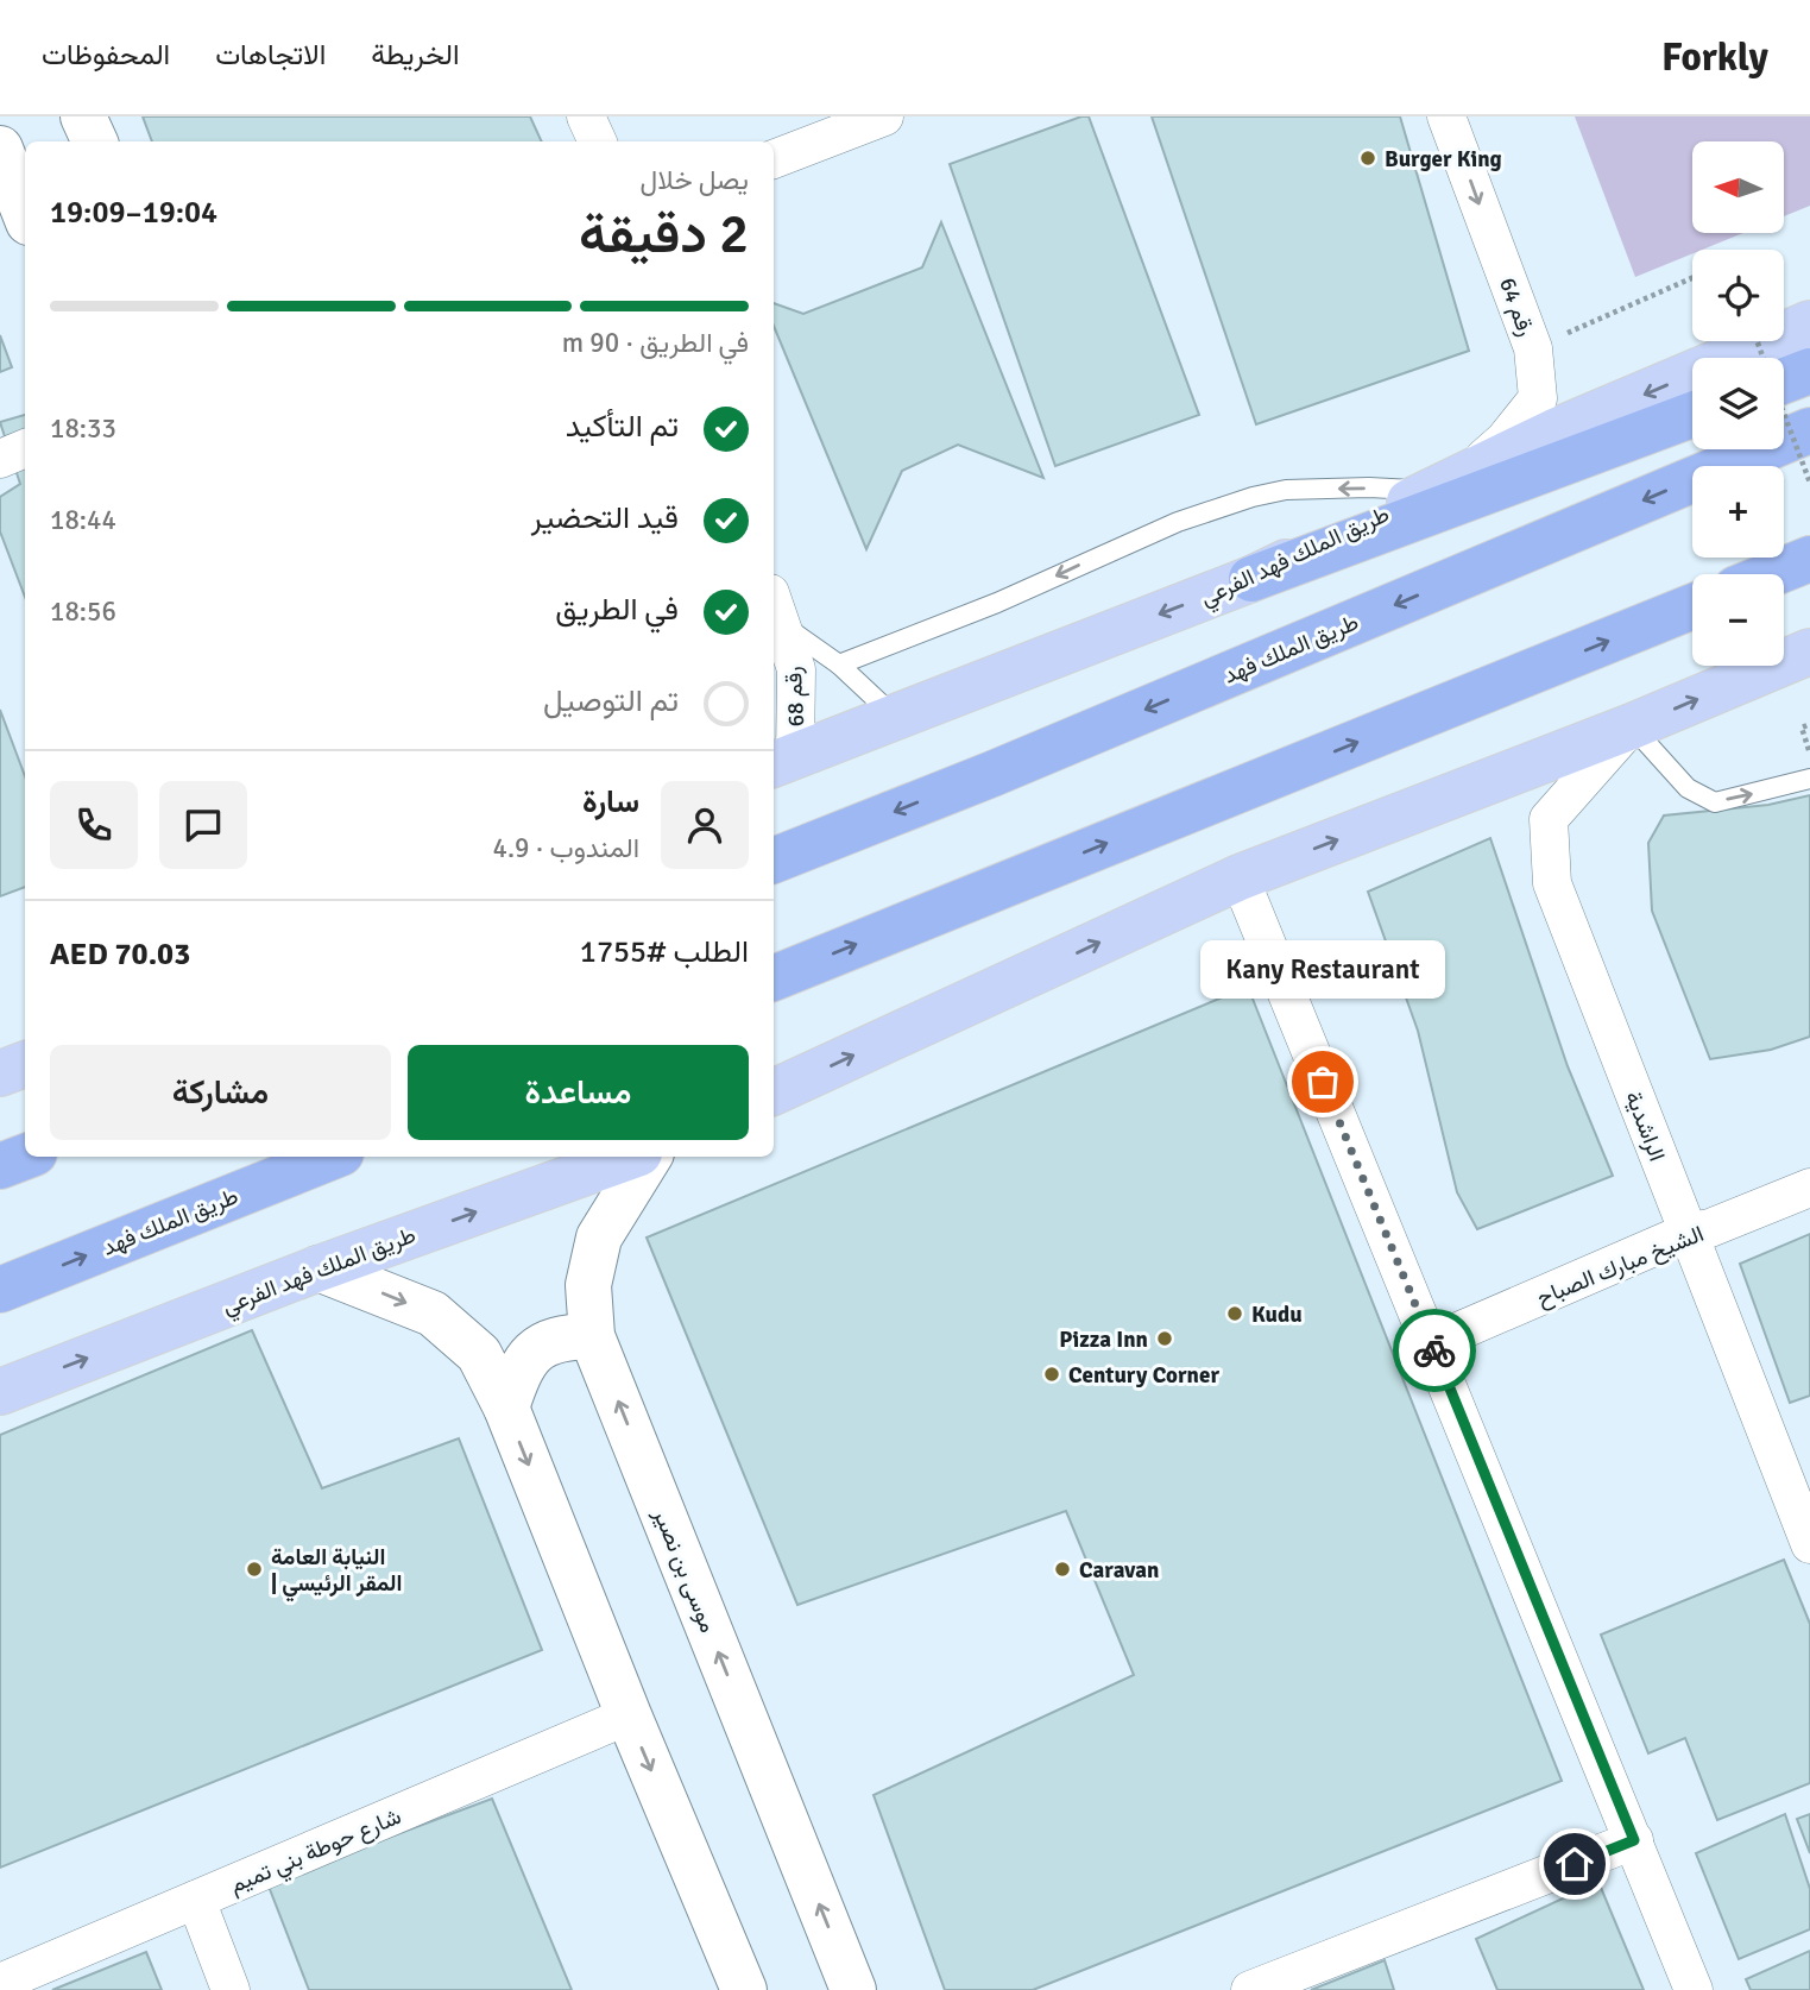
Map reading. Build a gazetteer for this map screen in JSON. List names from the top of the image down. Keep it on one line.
{"streets":{"highway":["طريق الملك فهد"],"main road":["طريق الملك فهد الفرعي"],"street":["رقم 64","رقم 68","الراشدية","الشيخ مبارك الصباح","موسى بن نصير","شارع حوطة بني تميم"]},"crossings":[["رقم 64","طريق الملك فهد الفرعي"],["طريق الملك فهد الفرعي","رقم 68"],["الراشدية","الشيخ مبارك الصباح"]],"one_way":["رقم 64"],"places":["Burger King","Kany Restaurant","Kudu","Pizza Inn","Century Corner","النيابة العامة | المقر الرئيسي","Caravan"],"north":"left","page":{"header":"Forkly","nav":["الخريطة","الاتجاهات","المحفوظات"],"map_buttons":["+","−"],"heading":["2 دقيقة","يصل خلال","19:04–19:09"],"panel":["سارة","المندوب · 4.9","الطلب #1755","AED 70.03"],"bar":"في الطريق · 90 m","list":[["تم التأكيد","18:33"],["قيد التحضير","18:44"],["في الطريق","18:56"],"تم التوصيل"],"bubble":"Kany Restaurant","buttons":["مساعدة","مشاركة"]}}
